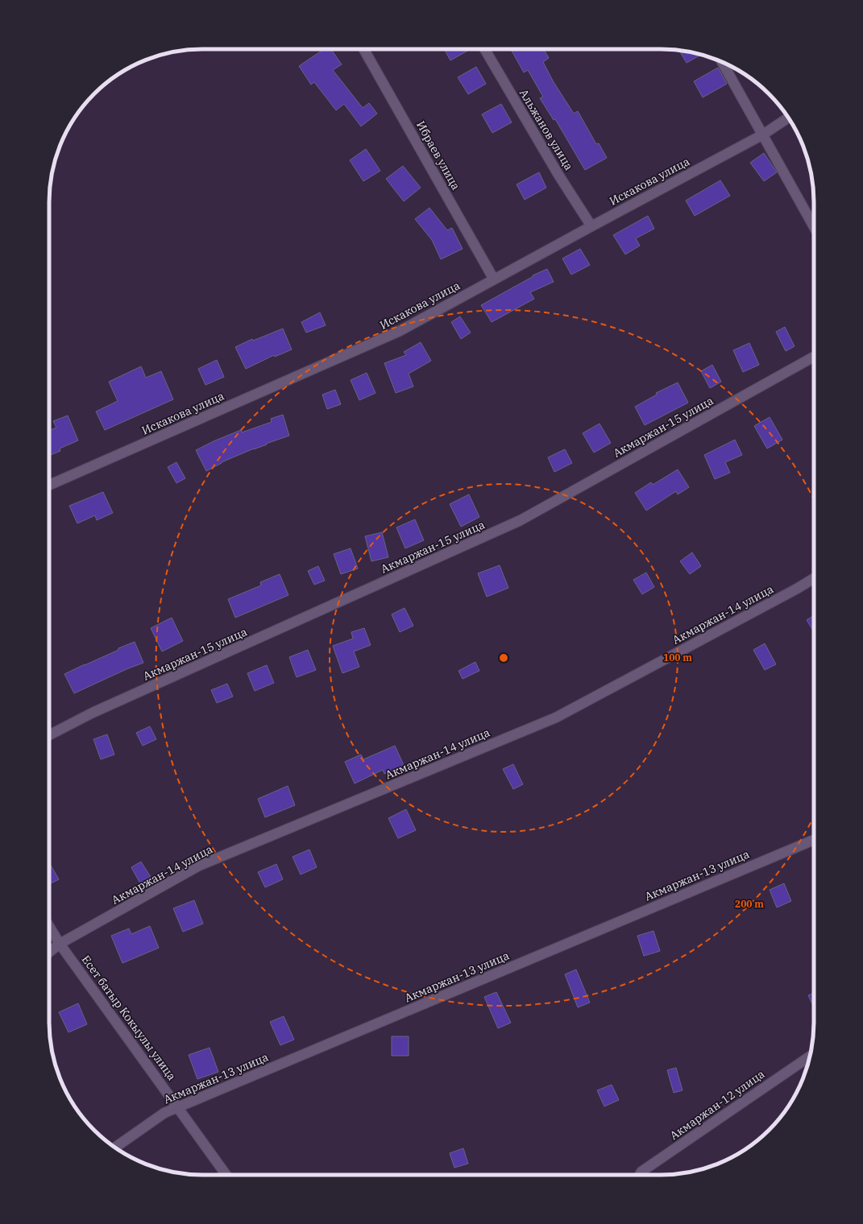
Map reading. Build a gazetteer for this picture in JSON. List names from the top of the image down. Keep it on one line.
{"streets":{"street":["Альжанов улица","Ибраев улица","Искакова улица","Акмаржан-15 улица","Акмаржан-14 улица","Акмаржан-13 улица","Есет батыр Кокыулы улица","Акмаржан-12 улица"]},"crossings":[["Альжанов улица","Искакова улица"],["Ибраев улица","Искакова улица"],["Акмаржан-14 улица","Есет батыр Кокыулы улица"],["Акмаржан-13 улица","Есет батыр Кокыулы улица"]],"rings":["100 m","200 m"]}
